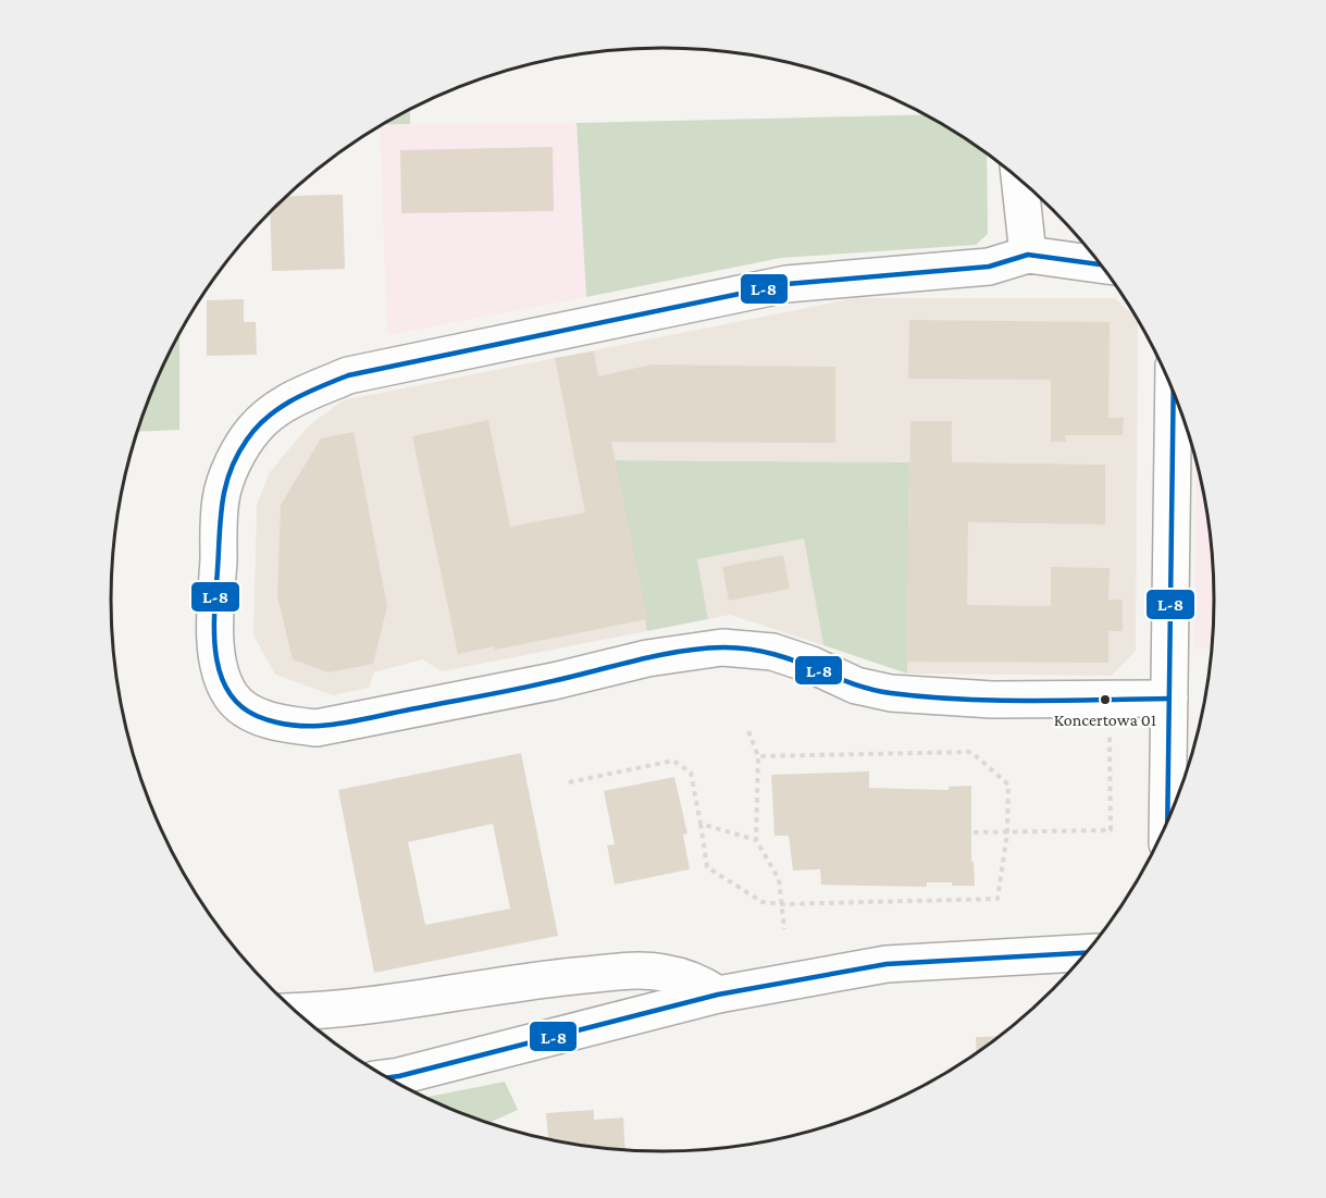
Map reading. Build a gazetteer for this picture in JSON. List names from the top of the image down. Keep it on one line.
{"places":["Koncertowa 01"],"lines":["transit line L-8"]}
